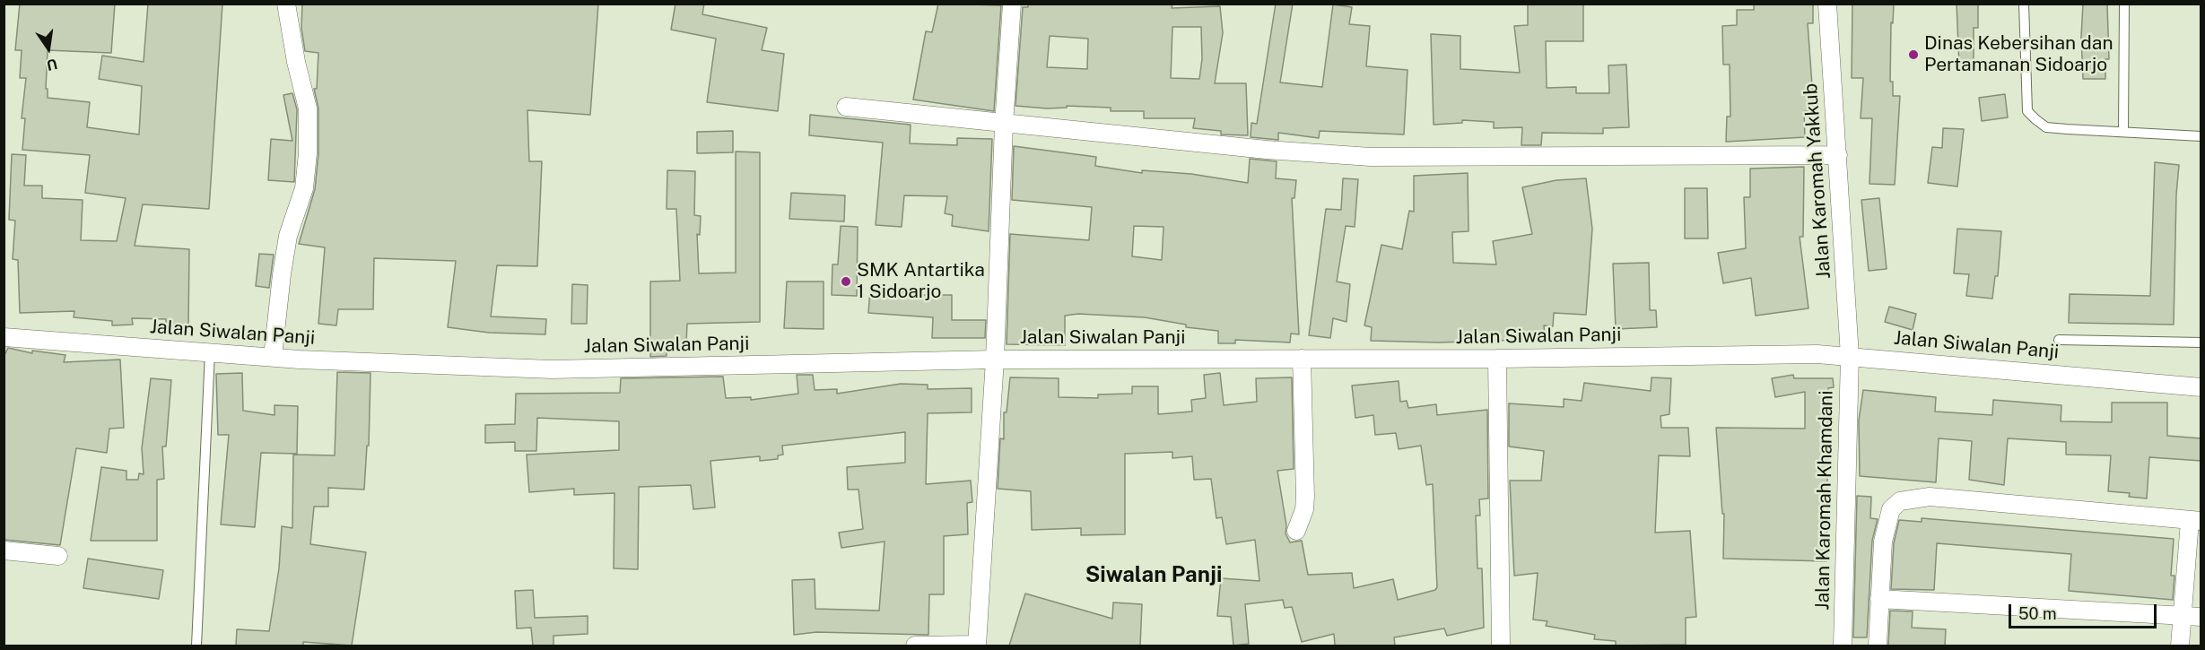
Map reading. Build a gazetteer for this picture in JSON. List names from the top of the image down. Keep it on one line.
{"streets":{"street":["Jalan Karomah Yakkub","Jalan Siwalan Panji","Jalan Karomah Khamdani"]},"crossings":[["Jalan Karomah Yakkub","Jalan Siwalan Panji"],["Jalan Karomah Yakkub","Jalan Karomah Khamdani"],["Jalan Siwalan Panji","Jalan Karomah Khamdani"]],"districts":["Siwalan Panji"],"places":["Dinas Kebersihan dan Pertamanan Sidoarjo","SMK Antartika 1 Sidoarjo"],"scale_bar":"50 m","north":"bottom"}
